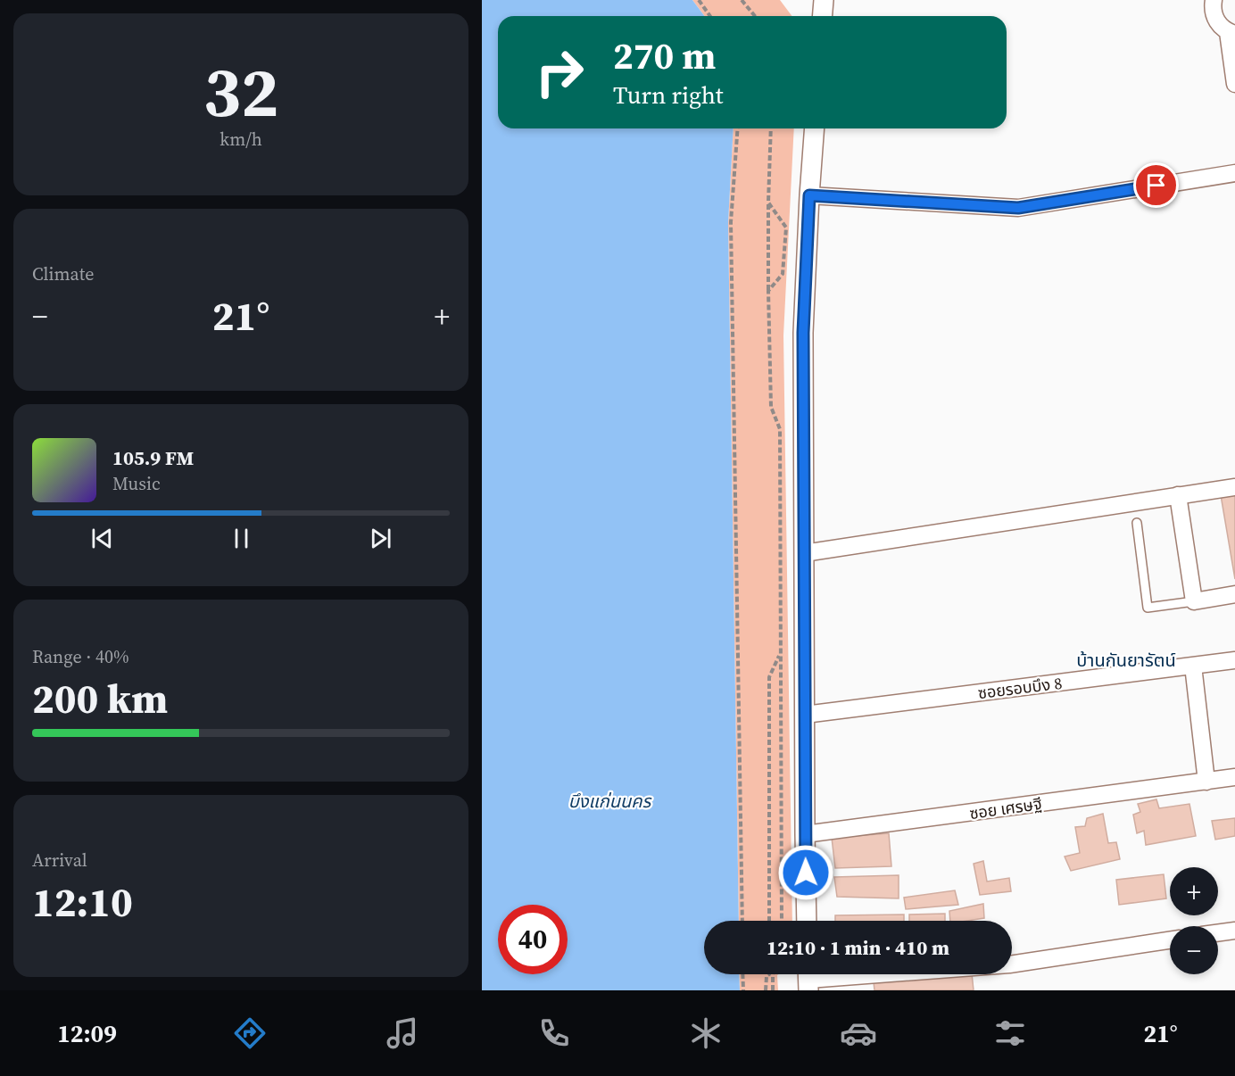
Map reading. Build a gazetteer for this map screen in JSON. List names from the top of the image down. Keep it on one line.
{"streets":{"street":["ซอยรอบบึง 8","ซอย เศรษฐี"]},"districts":["บ้านกันยารัตน์"],"water":["บึงแก่นนคร"],"page":{"tile":[["32","km/h"],"Climate",["Range · 40%","200 km"],["Arrival","12:10"]],"turn":["270 m","Turn right"],"heat":["−","21°","+"],"song":["105.9 FM","Music"],"map_buttons":["+","−"],"limit":"40","trip":"12:10 · 1 min · 410 m","tabs":["12:09","21°"]}}
